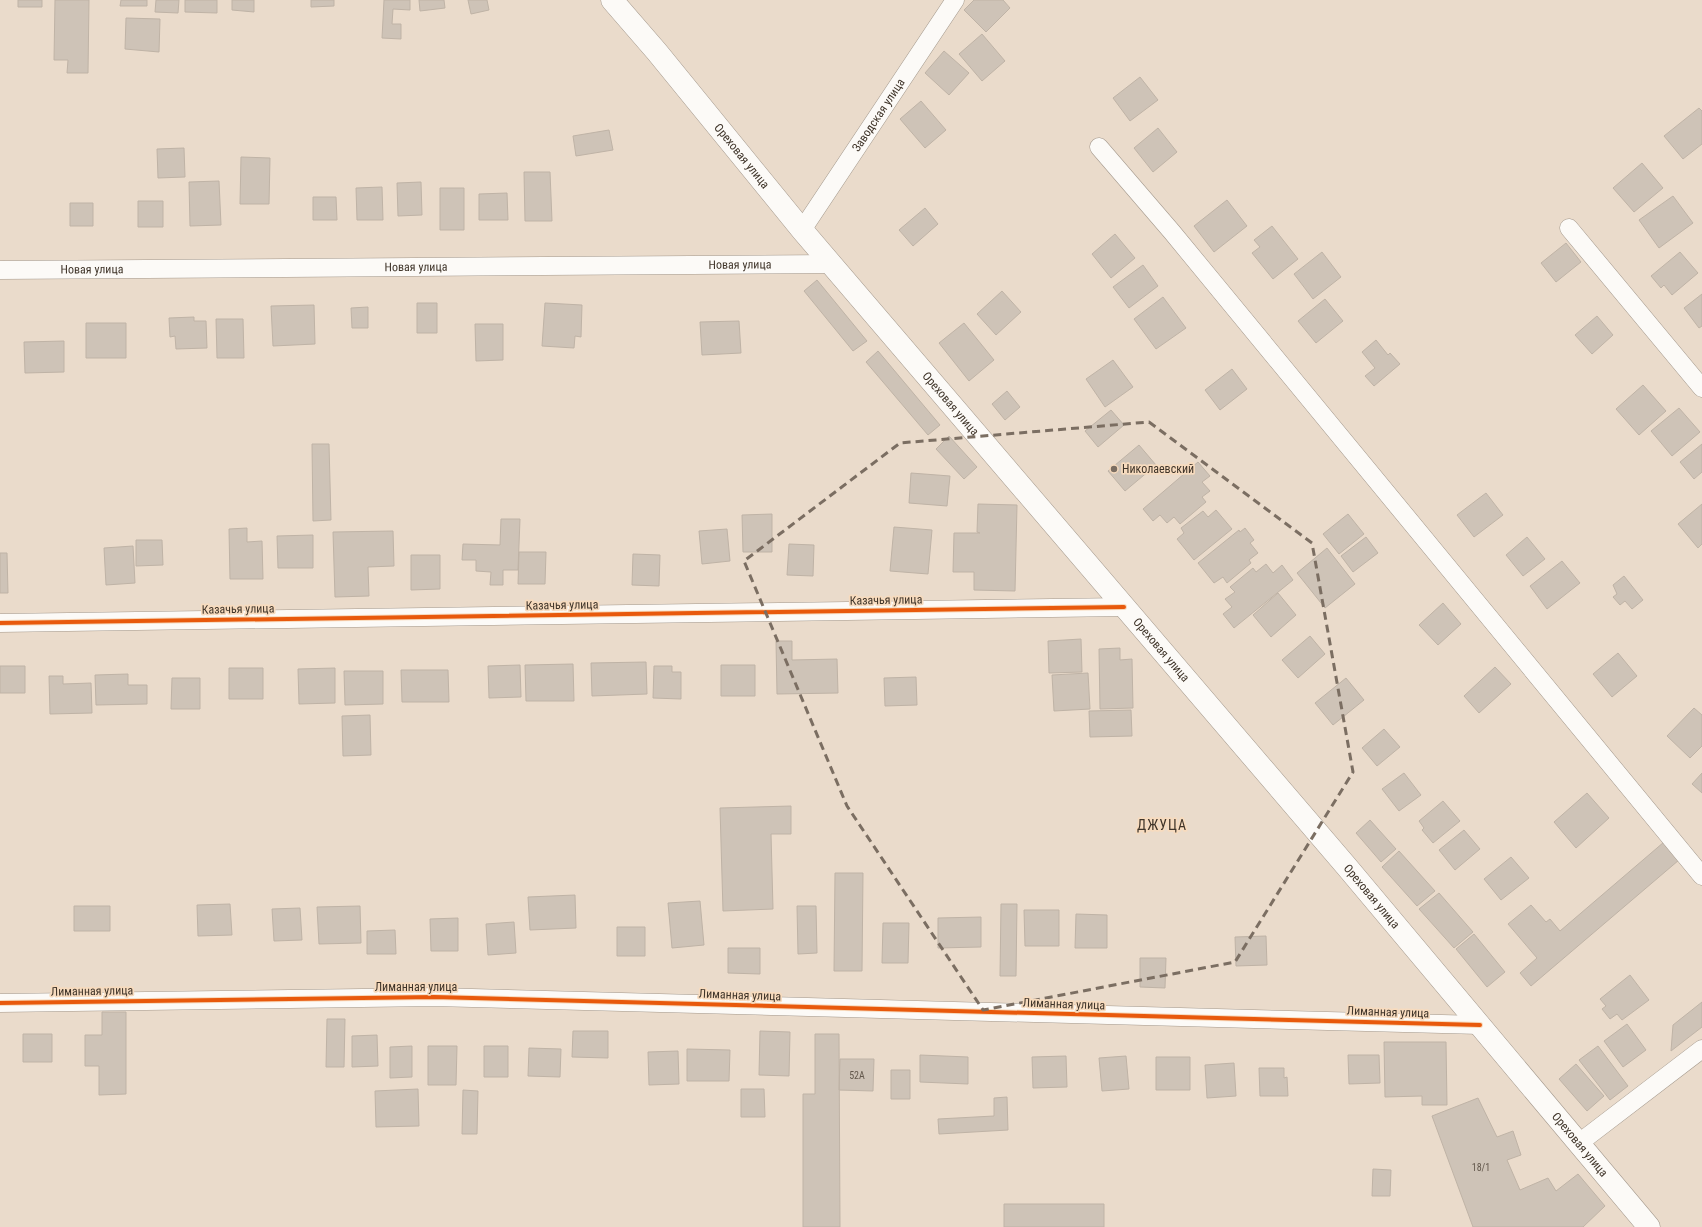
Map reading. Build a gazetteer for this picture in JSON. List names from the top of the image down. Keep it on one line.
{"streets":{"main road":["Ореховая улица"],"street":["Заводская улица","Новая улица","Казачья улица","Лиманная улица"]},"crossings":[["Заводская улица","Ореховая улица"],["Ореховая улица","Новая улица"],["Ореховая улица","Казачья улица"],["Ореховая улица","Лиманная улица"]],"districts":["ДЖУЦА"],"places":["Николаевский"],"house_numbers":["52А","18/1"]}
